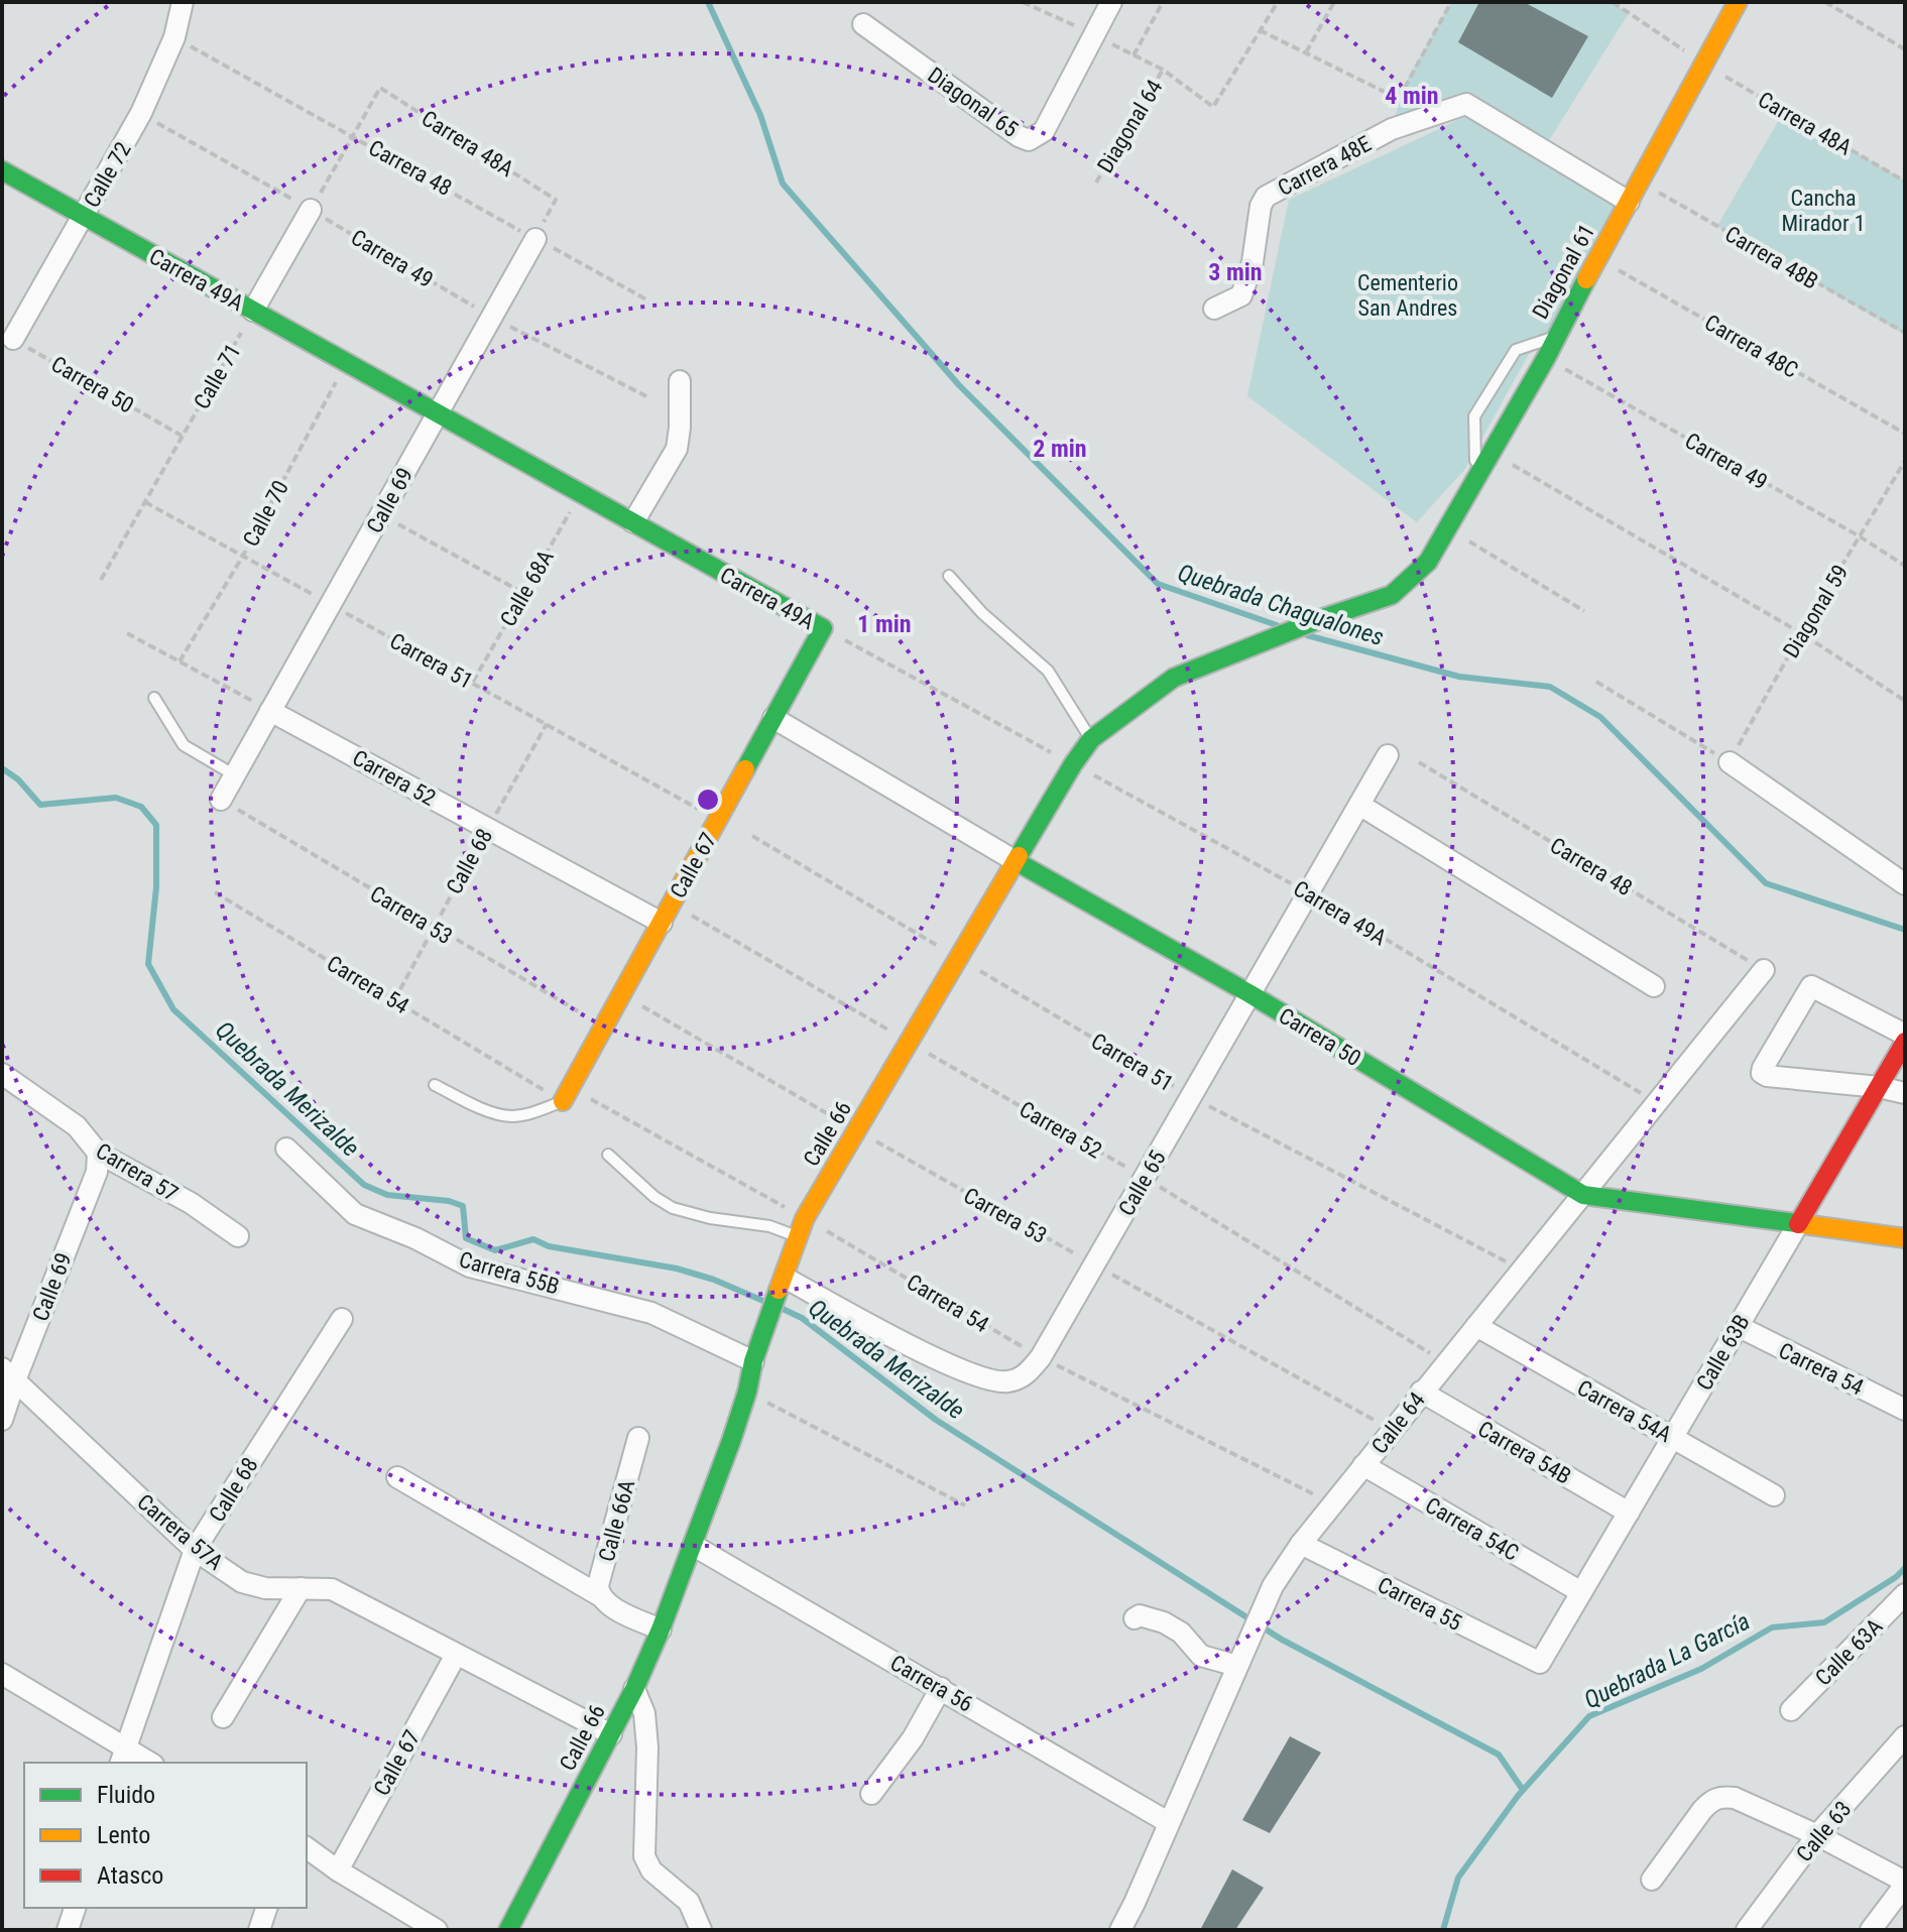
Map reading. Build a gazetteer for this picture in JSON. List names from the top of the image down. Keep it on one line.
{"streets":{"street":["Diagonal 65","Carrera 48E","Calle 72","Diagonal 61","Carrera 49A","Carrera 50","Calle 69","Carrera 52","Calle 68","Calle 67","Carrera 54","Calle 66","Carrera 57","Calle 65","Carrera 55B","Calle 63B","Carrera 54A","Calle 64","Carrera 54B","Calle 66A","Carrera 54C","Carrera 57A","Carrera 55","Calle 63A","Carrera 56","Calle 63"],"path":["Carrera 48A","Diagonal 64","Carrera 48","Carrera 48B","Carrera 49","Carrera 48C","Calle 71","Calle 70","Calle 68A","Diagonal 59","Carrera 51","Carrera 53"]},"crossings":[["Carrera 48A","Carrera 48"],["Carrera 48A","Diagonal 61"],["Carrera 48A","Calle 69"],["Carrera 48E","Diagonal 61"],["Carrera 48","Calle 72"],["Carrera 48","Calle 69"],["Carrera 48","Calle 64"],["Calle 72","Carrera 49"],["Calle 72","Carrera 49A"],["Calle 72","Carrera 50"],["Carrera 48B","Diagonal 61"],["Carrera 49","Diagonal 61"],["Carrera 49","Calle 69"],["Carrera 49","Diagonal 59"],["Diagonal 61","Carrera 48C"],["Diagonal 61","Calle 66"],["Carrera 49A","Calle 71"],["Carrera 49A","Calle 69"],["Carrera 49A","Calle 70"],["Carrera 49A","Calle 68A"],["Carrera 49A","Calle 67"],["Carrera 49A","Calle 66"],["Carrera 49A","Calle 65"],["Carrera 49A","Calle 64"],["Calle 71","Carrera 50"],["Calle 71","Carrera 51"],["Carrera 50","Calle 67"],["Carrera 50","Calle 66"],["Carrera 50","Calle 65"],["Carrera 50","Calle 63B"],["Carrera 50","Calle 64"],["Calle 69","Carrera 51"],["Calle 69","Carrera 52"],["Calle 69","Carrera 53"],["Calle 69","Carrera 57"],["Calle 69","Carrera 57A"],["Calle 70","Carrera 51"],["Calle 68A","Carrera 51"],["Carrera 51","Calle 68"],["Carrera 51","Calle 67"],["Carrera 51","Calle 66"],["Carrera 51","Calle 65"],["Carrera 51","Calle 64"],["Carrera 52","Calle 68"],["Carrera 52","Calle 67"],["Carrera 52","Calle 66"],["Carrera 52","Calle 65"],["Carrera 52","Calle 64"],["Calle 68","Carrera 53"],["Calle 68","Carrera 54"],["Calle 68","Carrera 57A"],["Calle 67","Carrera 53"],["Calle 67","Carrera 54"],["Calle 67","Carrera 57A"],["Carrera 53","Calle 66"],["Carrera 53","Calle 65"],["Carrera 53","Calle 64"],["Carrera 54","Calle 66"],["Carrera 54","Calle 65"],["Carrera 54","Calle 63B"],["Carrera 54","Calle 64"],["Calle 66","Calle 65"],["Calle 66","Carrera 55B"],["Calle 66","Carrera 57A"],["Calle 66","Carrera 56"],["Calle 63B","Carrera 54A"],["Calle 63B","Carrera 54B"],["Calle 63B","Carrera 54C"],["Calle 63B","Carrera 55"],["Carrera 54A","Calle 64"],["Calle 64","Carrera 54B"],["Calle 64","Carrera 54C"],["Calle 64","Carrera 55"],["Calle 64","Carrera 56"]],"water":["Quebrada Chagualones","Quebrada Merizalde","Quebrada La García"],"parks":["Cancha Mirador 1","Cementerio San Andres"],"legend":["Fluido","Lento","Atasco"],"rings":["4 min","3 min","2 min","1 min"]}
